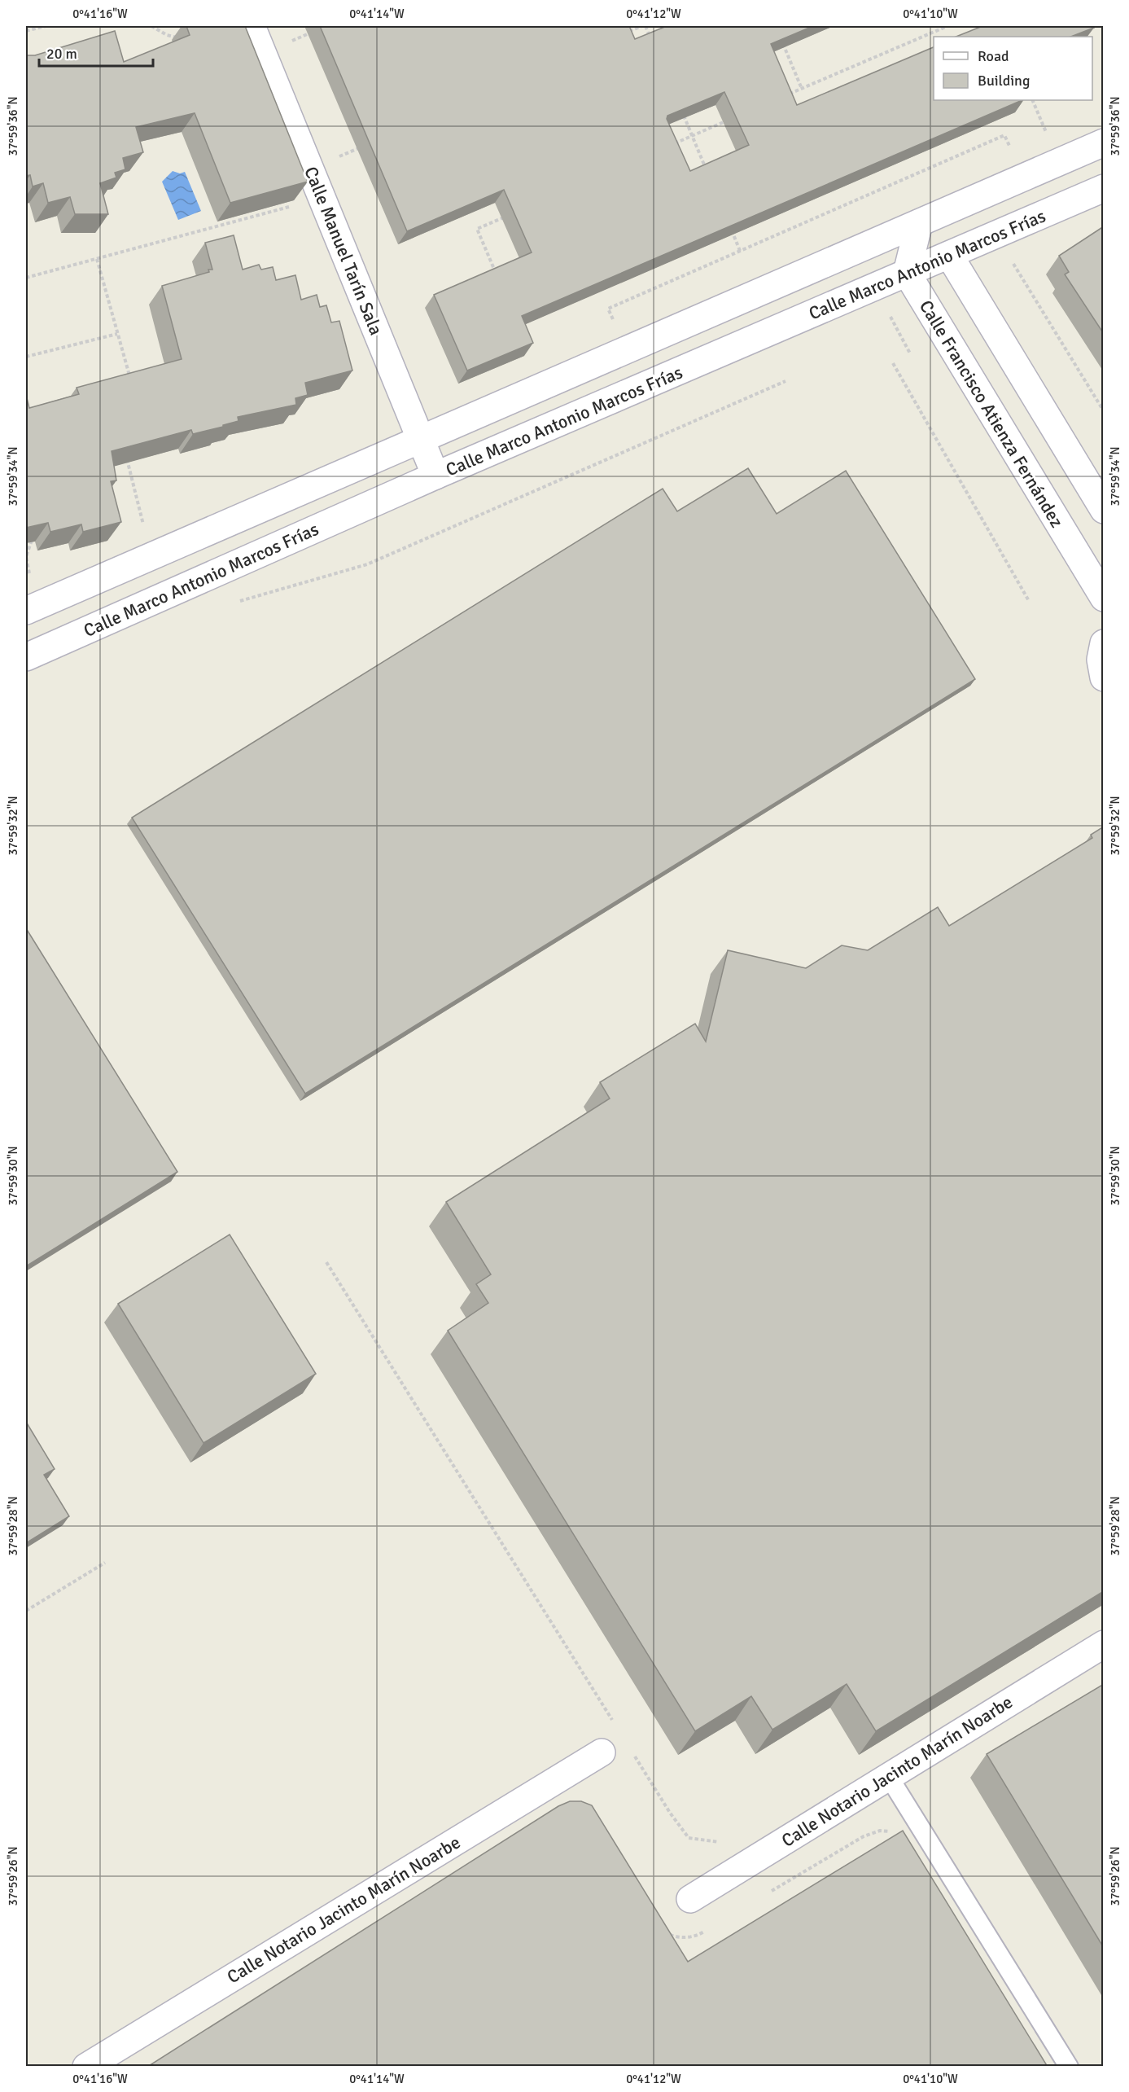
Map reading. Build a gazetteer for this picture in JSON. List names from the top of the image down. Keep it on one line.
{"streets":{"street":["Calle Manuel Tarín Sala","Calle Marco Antonio Marcos Frías","Calle Francisco Atienza Fernández","Calle Notario Jacinto Marín Noarbe"]},"crossings":[["Calle Manuel Tarín Sala","Calle Marco Antonio Marcos Frías"],["Calle Marco Antonio Marcos Frías","Calle Francisco Atienza Fernández"]],"legend":["Road","Building"],"scale_bar":"20 m","coordinates":["0°41'16\"W","0°41'14\"W","0°41'12\"W","0°41'10\"W","37°59'36\"N","37°59'34\"N","37°59'32\"N","37°59'30\"N","37°59'28\"N","37°59'26\"N"]}
